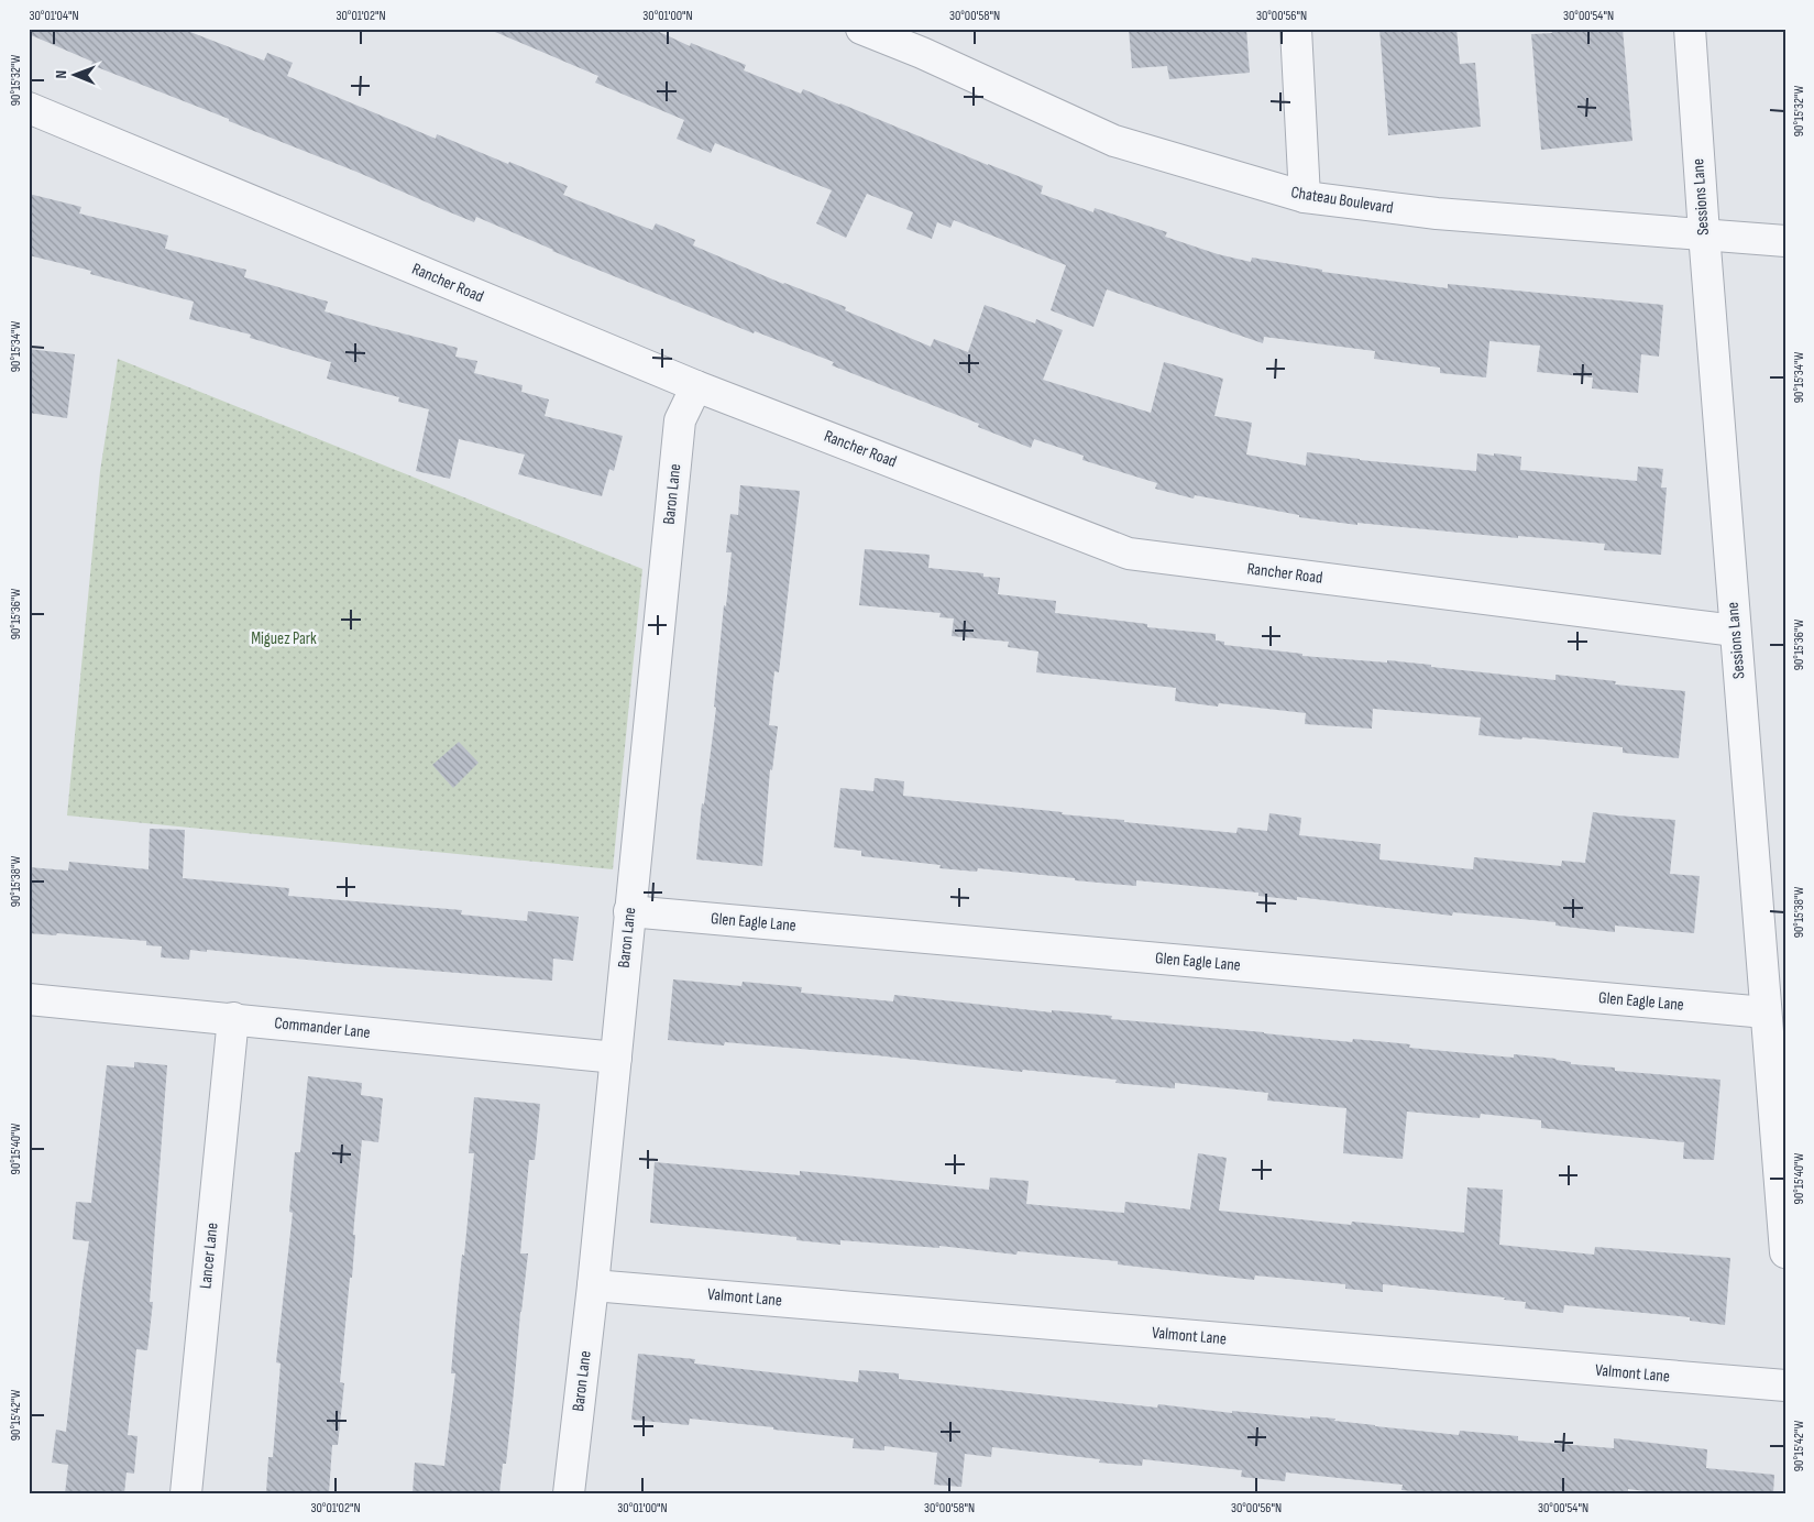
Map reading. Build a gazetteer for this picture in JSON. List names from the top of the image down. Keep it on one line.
{"streets":{"street":["Sessions Lane","Chateau Boulevard","Rancher Road","Baron Lane","Glen Eagle Lane","Commander Lane","Lancer Lane","Valmont Lane"]},"crossings":[["Sessions Lane","Chateau Boulevard"],["Sessions Lane","Rancher Road"],["Sessions Lane","Glen Eagle Lane"],["Rancher Road","Baron Lane"],["Baron Lane","Glen Eagle Lane"],["Baron Lane","Commander Lane"],["Baron Lane","Valmont Lane"],["Commander Lane","Lancer Lane"]],"parks":["Miguez Park"],"north":"left","coordinates":["30°01'04\"N","30°01'02\"N","30°01'00\"N","30°00'58\"N","30°00'56\"N","30°00'54\"N","90°15'32\"W","90°15'34\"W","90°15'36\"W","90°15'38\"W","90°15'40\"W","90°15'42\"W"]}
